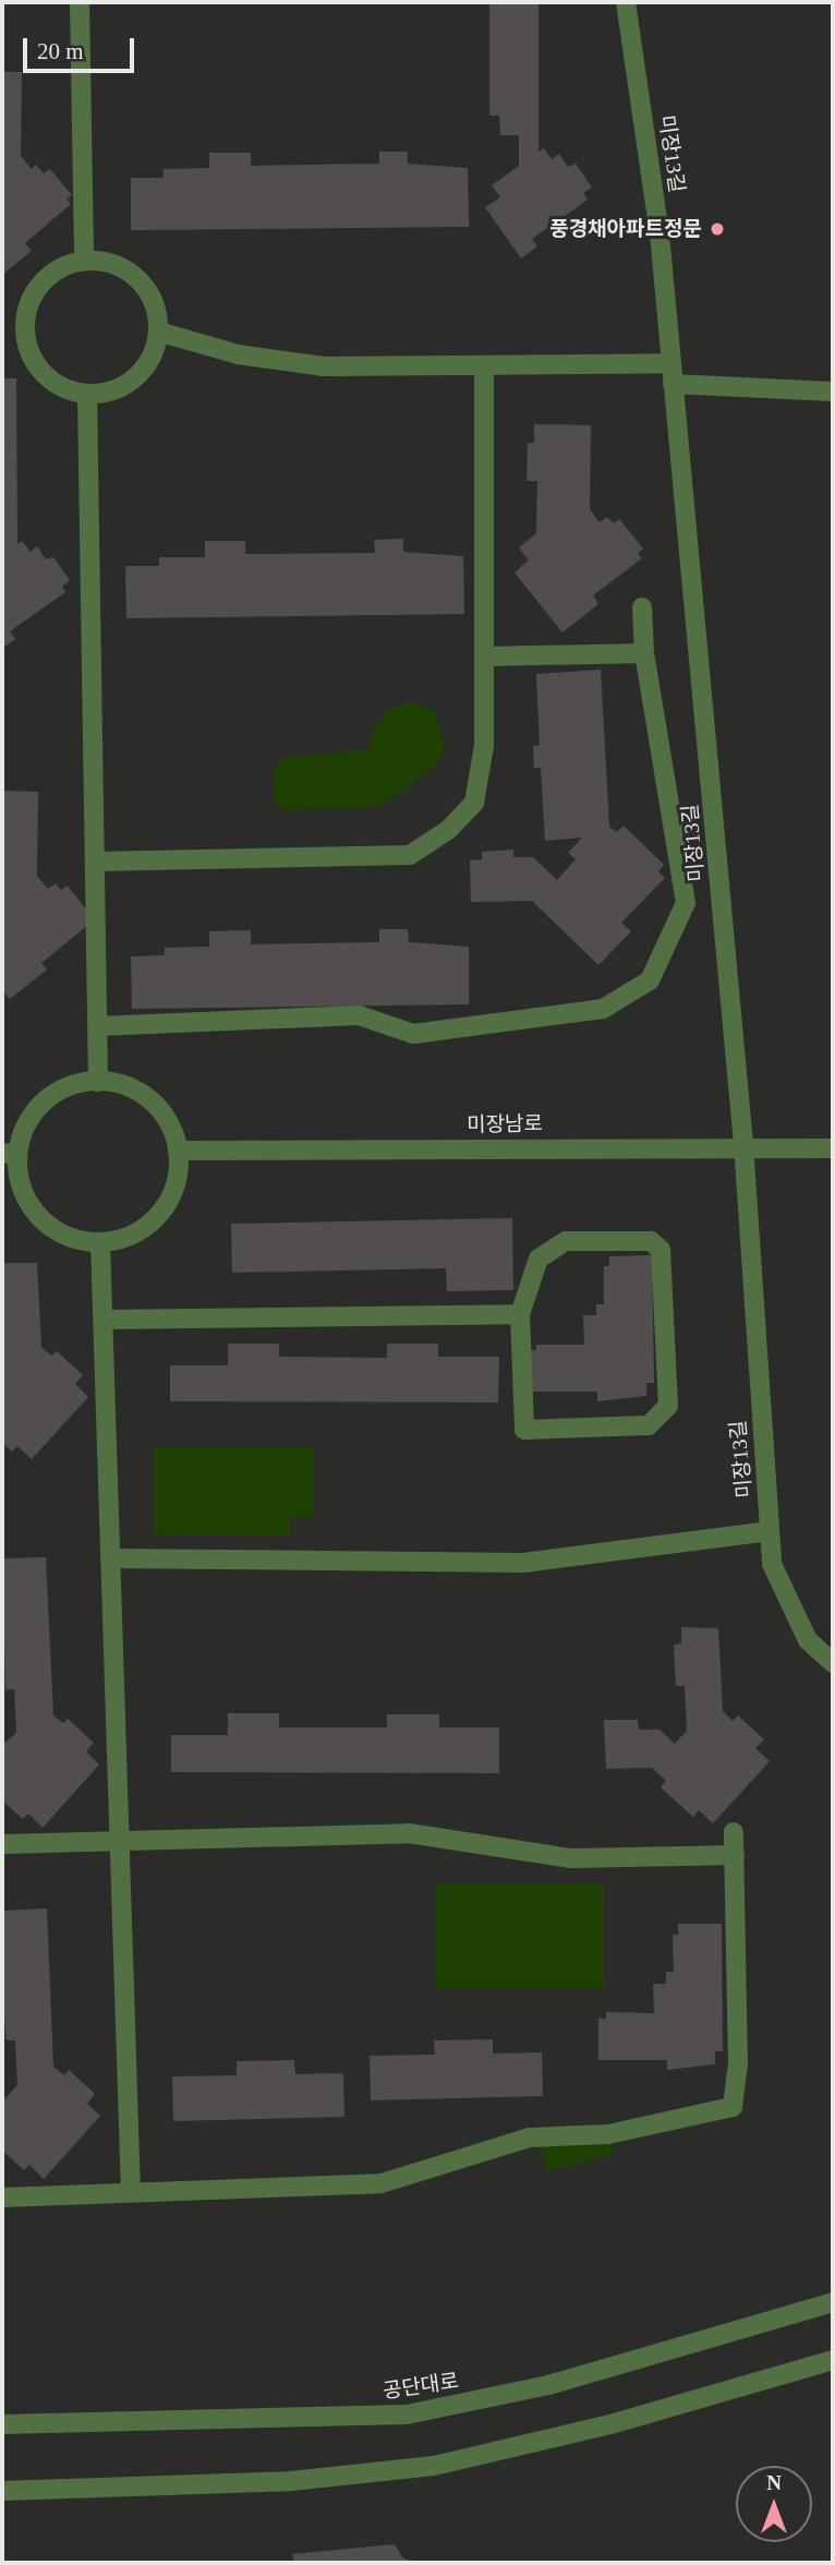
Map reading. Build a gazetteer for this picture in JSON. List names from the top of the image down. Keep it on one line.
{"streets":{"street":["미장13길","미장남로","공단대로"]},"crossings":[["미장13길","미장남로"]],"places":["풍경채아파트정문"],"scale_bar":"20 m","north":"top"}
